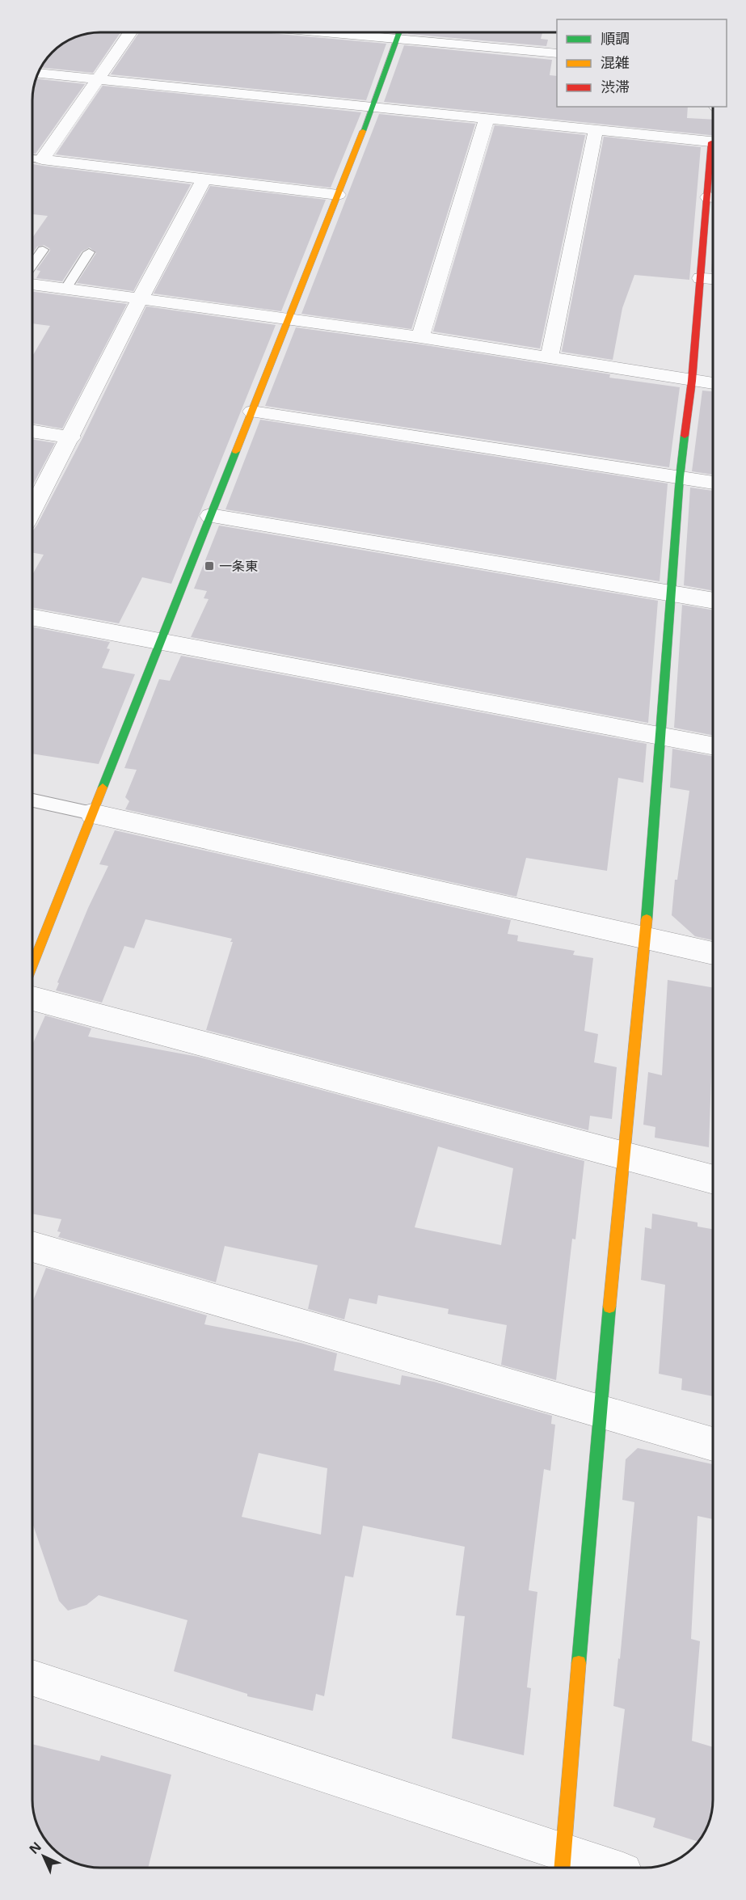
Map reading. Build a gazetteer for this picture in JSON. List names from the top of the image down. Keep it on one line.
{"places":{"transit":["一条東"]},"legend":["順調","混雑","渋滞"],"north":"top left"}
